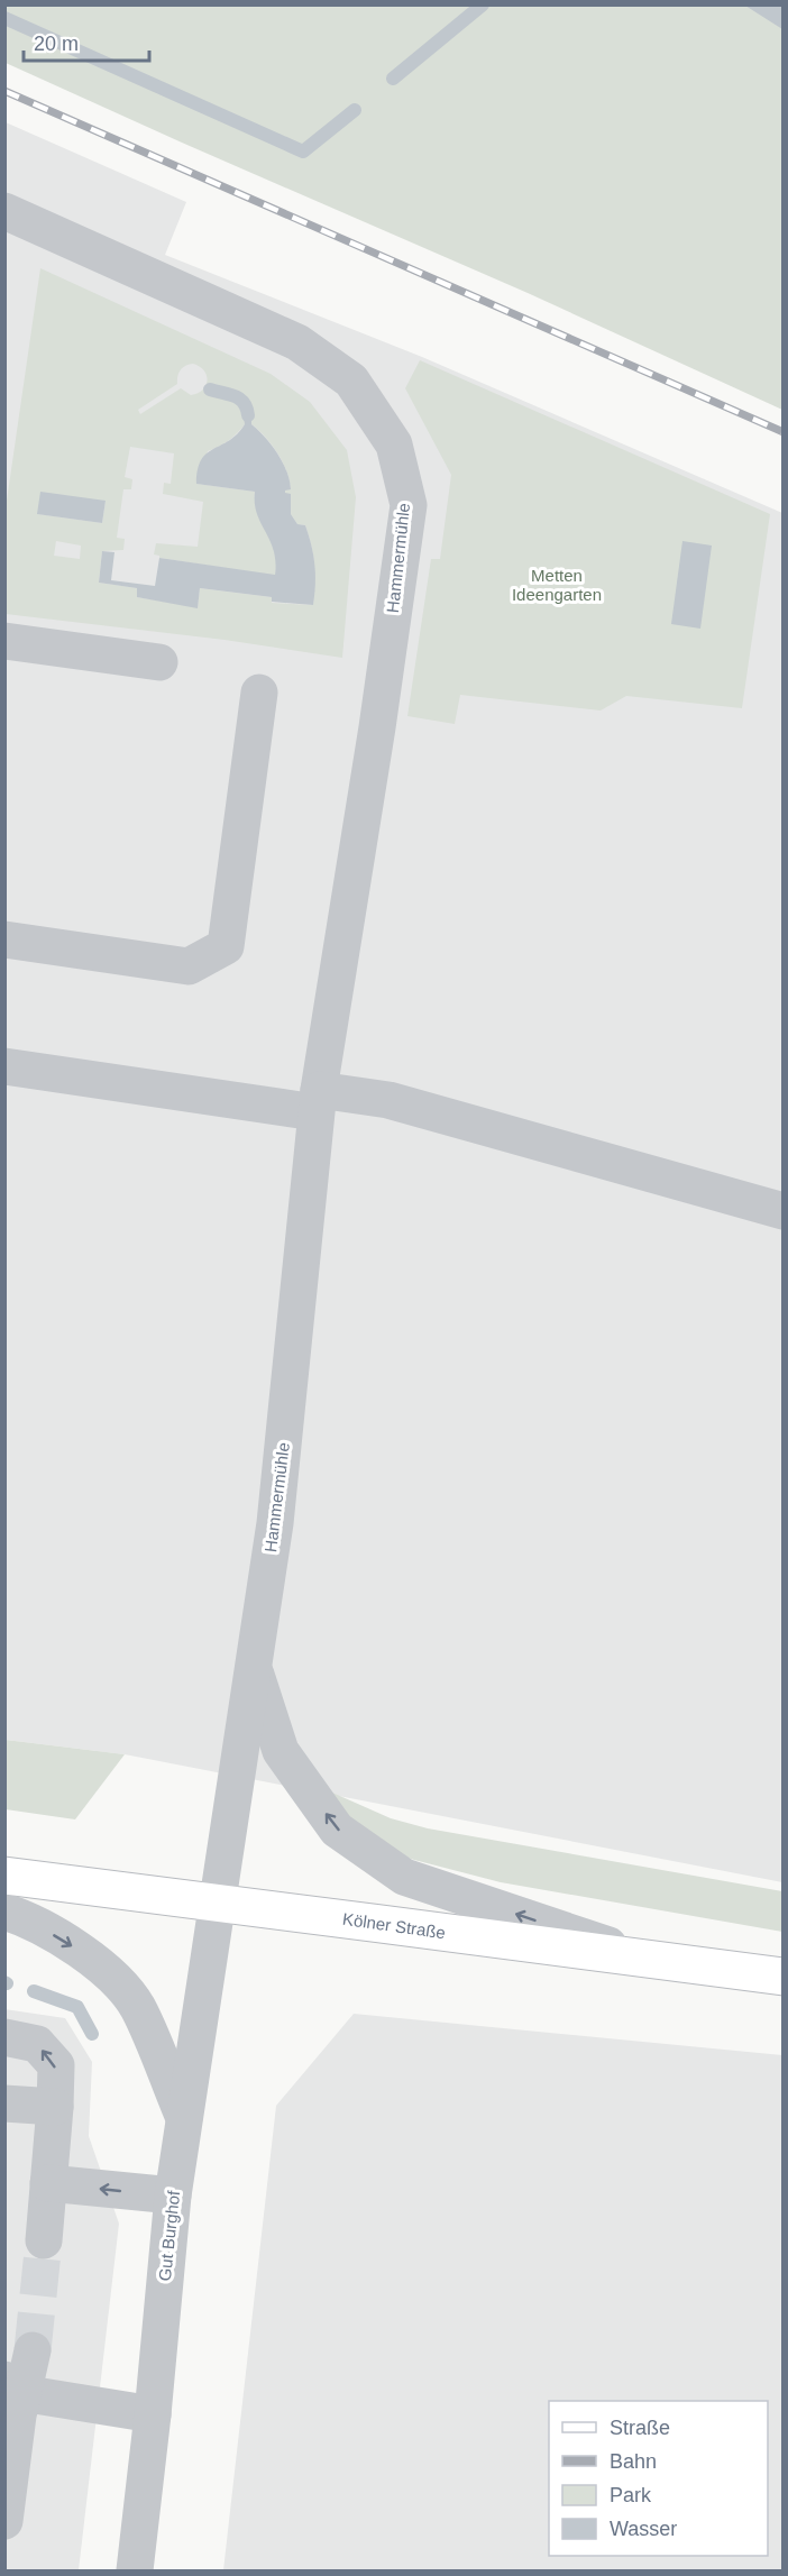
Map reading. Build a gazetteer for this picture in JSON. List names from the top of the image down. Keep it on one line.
{"streets":{"main road":["Kölner Straße"],"street":["Hammermühle","Gut Burghof"]},"crossings":[["Hammermühle","Kölner Straße"],["Hammermühle","Gut Burghof"],["Kölner Straße","Gut Burghof"]],"parks":["Metten Ideengarten"],"legend":["Straße","Bahn","Park","Wasser"],"scale_bar":"20 m"}
